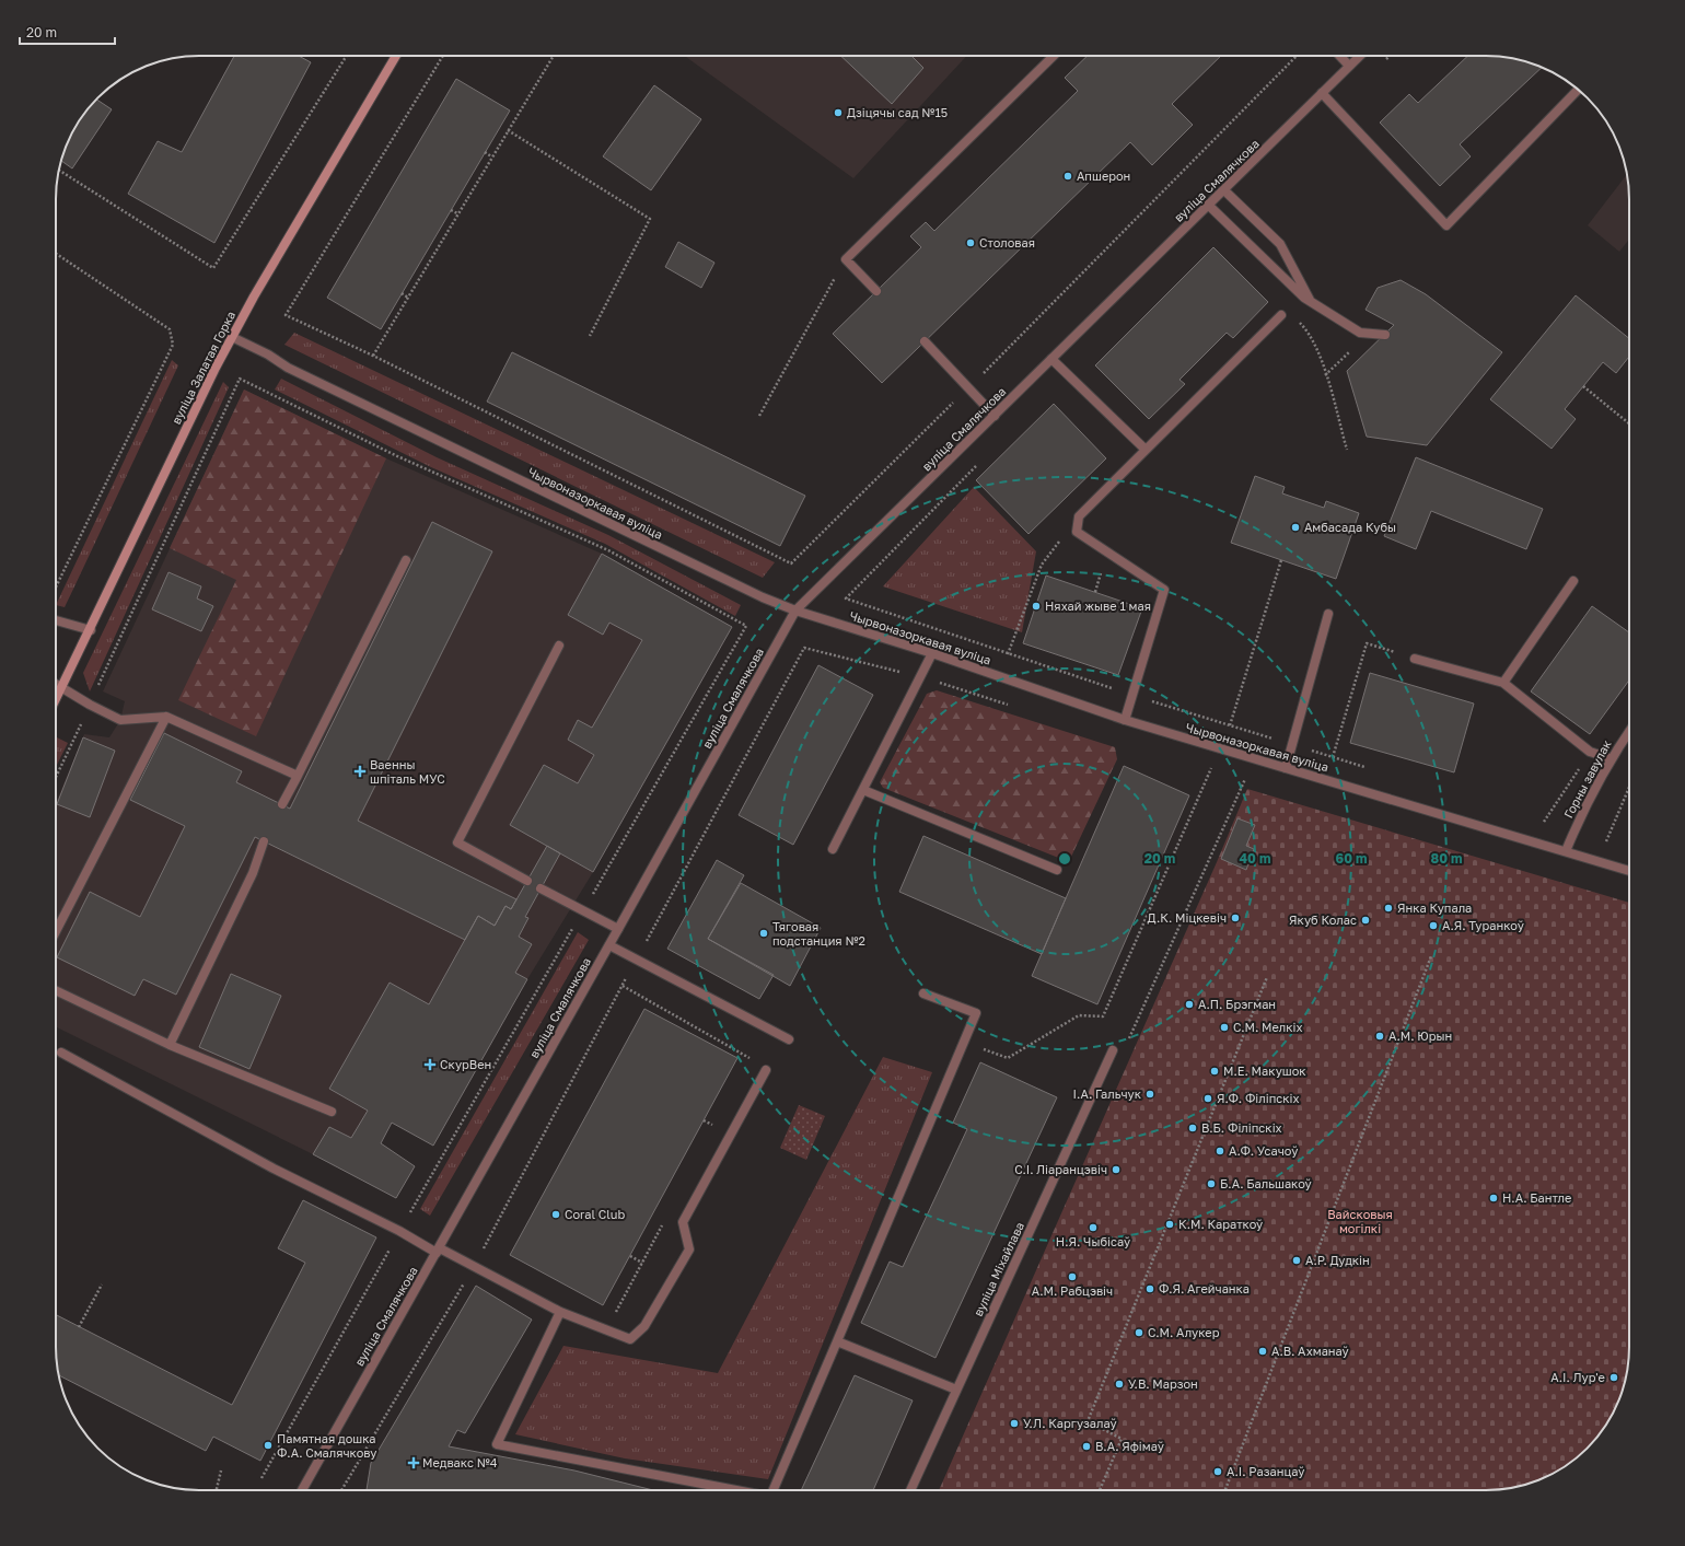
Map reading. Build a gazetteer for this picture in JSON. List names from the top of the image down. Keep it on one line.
{"streets":{"street":["вуліца Смалячкова","вуліца Залатая Горка","Чырвоназоркавая вуліца","Горны завулак","вуліца Міхайлава"]},"crossings":[["вуліца Смалячкова","Чырвоназоркавая вуліца"],["вуліца Залатая Горка","Чырвоназоркавая вуліца"],["Чырвоназоркавая вуліца","Горны завулак"]],"parks":["Вайсковыя могілкі"],"places":{"other":["Дзіцячы сад №15","Апшерон","Столовая","Амбасада Кубы","Няхай жыве 1 мая","Янка Купала","Д.К. Міцкевіч","Якуб Колас","А.Я. Туранкоў","Тяговая подстанция №2","А.П. Брэгман","С.М. Мелкіх","А.М. Юрын","М.Е. Макушок","І.А. Гальчук","Я.Ф. Філіпскіх","В.Б. Філіпскіх","А.Ф. Усачоў","С.І. Ліаранцэвіч","Б.А. Бальшакоў","Н.А. Бантле","Coral Club","К.М. Караткоў","Н.Я. Чыбісаў","А.Р. Дудкін","А.М. Рабцэвіч","Ф.Я. Агейчанка","С.М. Алукер","А.В. Ахманаў","А.І. Лур'е","У.В. Марзон","У.Л. Каргузалаў","Памятная дошка Ф.А. Смалячкову","В.А. Яфімаў","А.І. Разанцаў"],"health":["Ваенны шпіталь МУС","СкурВен","Медвакс №4"]},"scale_bar":"20 m","rings":["20 m","40 m","60 m","80 m"]}
